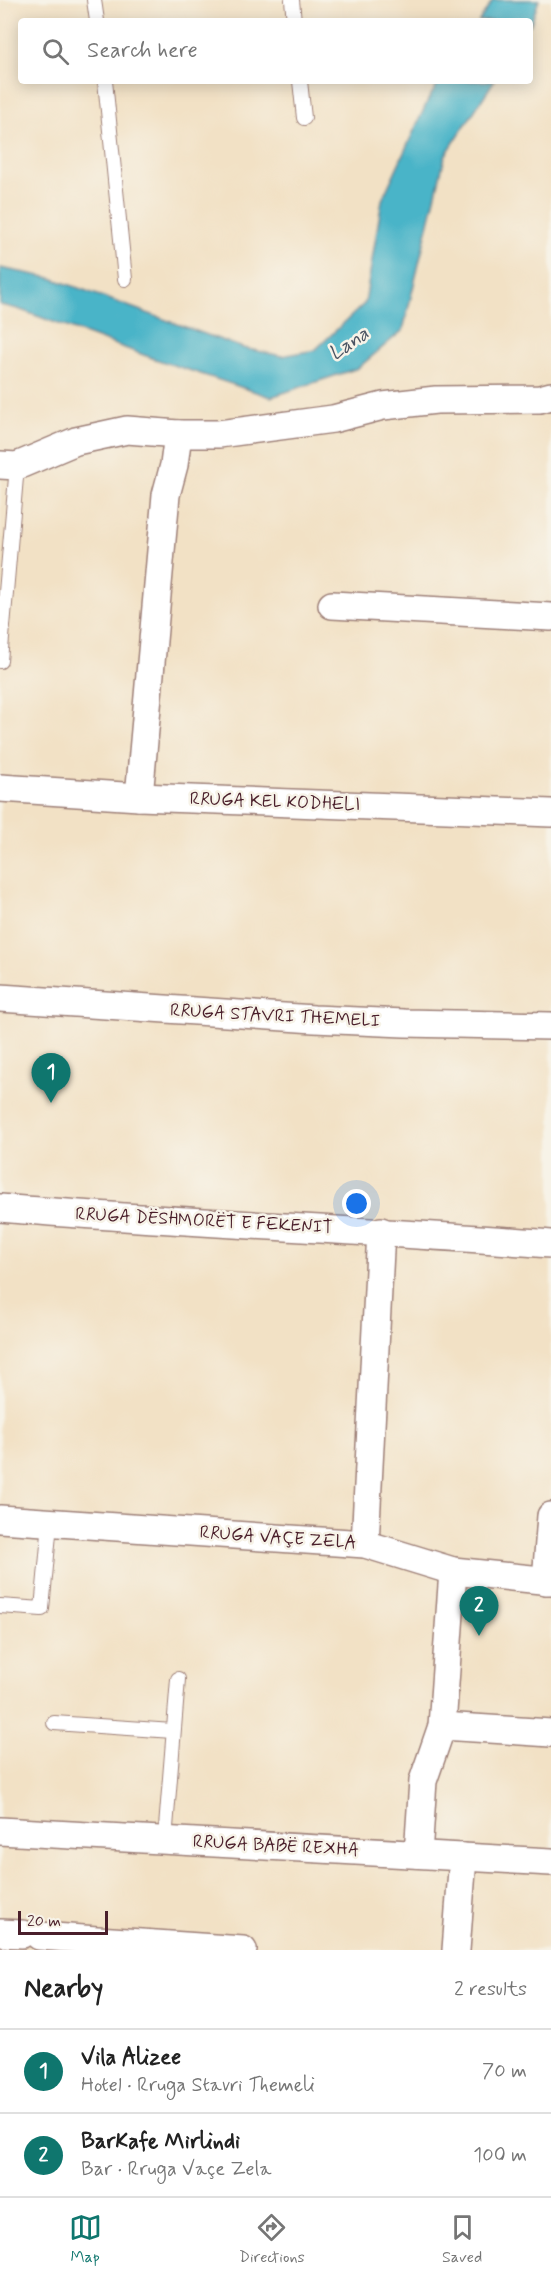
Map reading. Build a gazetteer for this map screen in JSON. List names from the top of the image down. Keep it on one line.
{"streets":{"street":["RRUGA KEL KODHELI","RRUGA STAVRI THEMELI","RRUGA DËSHMORËT E FEKENIT","RRUGA VAÇE ZELA","RRUGA BABË REXHA"]},"water":["Lana"],"scale_bar":"20 m","page":{"search":"Search here","pins":["1","2"],"scale":"20 m","heading":["Nearby","2 results"],"list":[{"mark":"1","name":"Vila Alizee","note":"Hotel · Rruga Stavri Themeli","value":"70 m"},{"mark":"2","name":"BarKafe Mirlindi","note":"Bar · Rruga Vaçe Zela","value":"100 m"}],"nav":["Map","Directions","Saved"]}}
